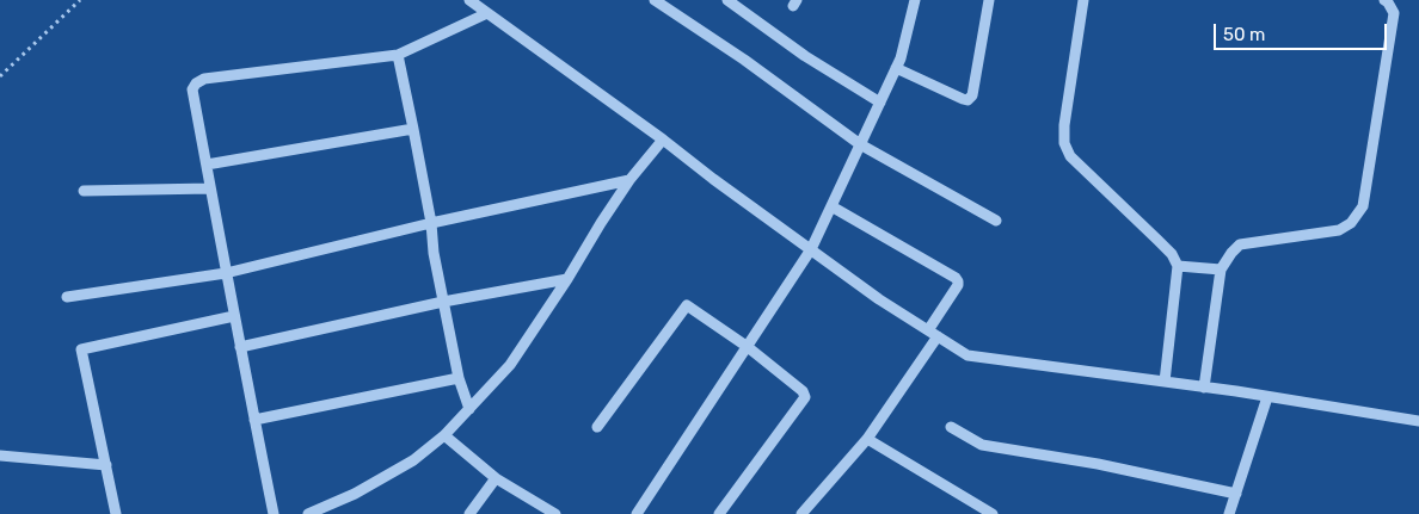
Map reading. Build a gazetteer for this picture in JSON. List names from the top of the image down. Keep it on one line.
{"scale_bar":"50 m"}
